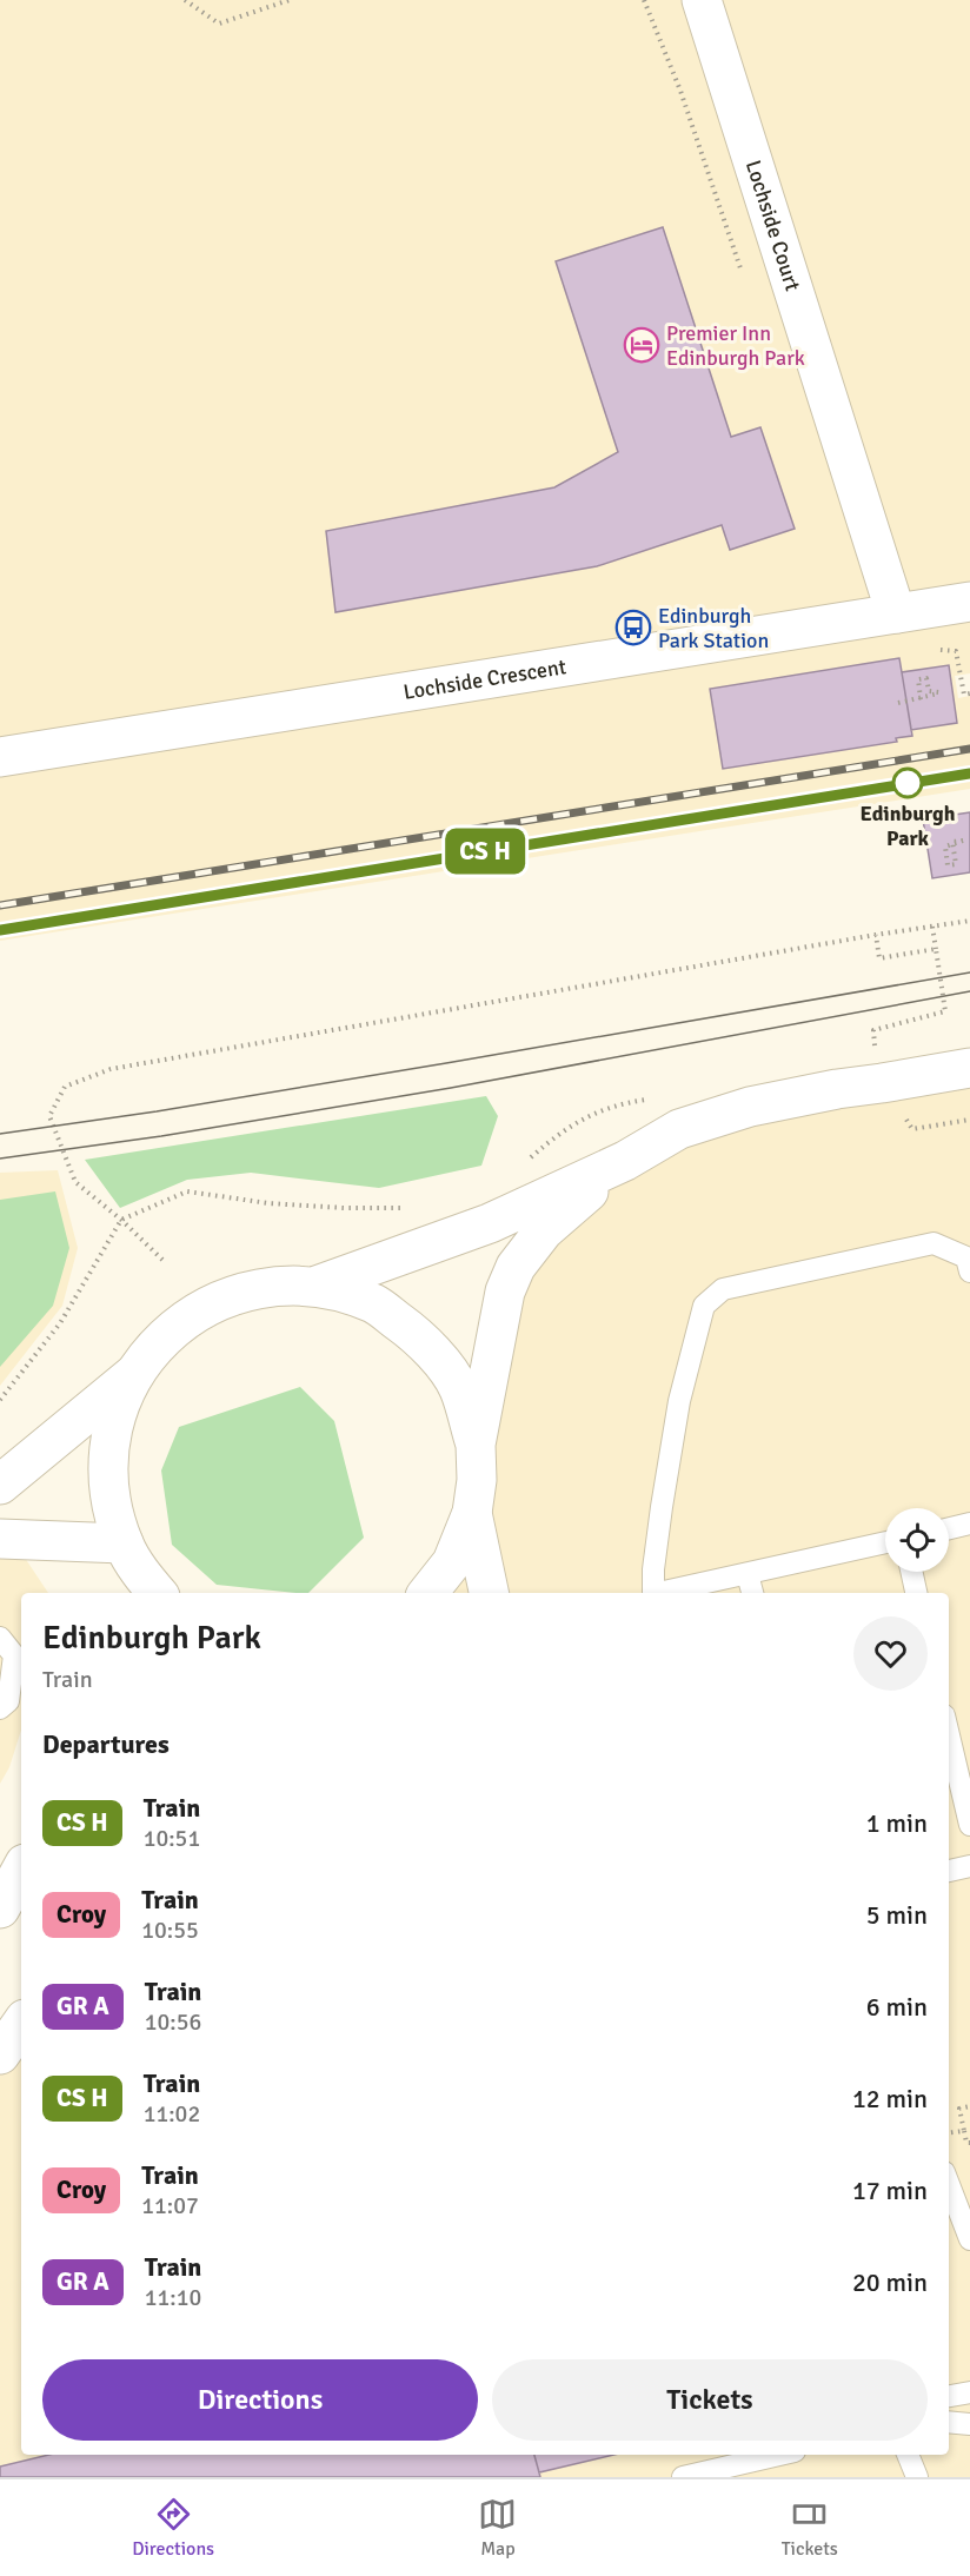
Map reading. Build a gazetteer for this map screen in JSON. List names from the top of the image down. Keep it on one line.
{"streets":{"street":["Lochside Court","Lochside Crescent"]},"crossings":[["Lochside Court","Lochside Crescent"]],"places":{"hotel":["Premier Inn Edinburgh Park"],"bus stop":["Edinburgh Park Station"],"other":["Edinburgh Park"]},"page":{"on_map":"CS H","heading":[["Edinburgh Park","Train"],"Departures"],"list":[{"mark":"CS H","name":"Train","note":"10:51","value":"1 min"},{"mark":"Croy","name":"Train","note":"10:55","value":"5 min"},{"mark":"GR A","name":"Train","note":"10:56","value":"6 min"},{"mark":"CS H","name":"Train","note":"11:02","value":"12 min"},{"mark":"Croy","name":"Train","note":"11:07","value":"17 min"},{"mark":"GR A","name":"Train","note":"11:10","value":"20 min"}],"buttons":["Directions","Tickets"],"tabs":["Directions","Map","Tickets"]}}
